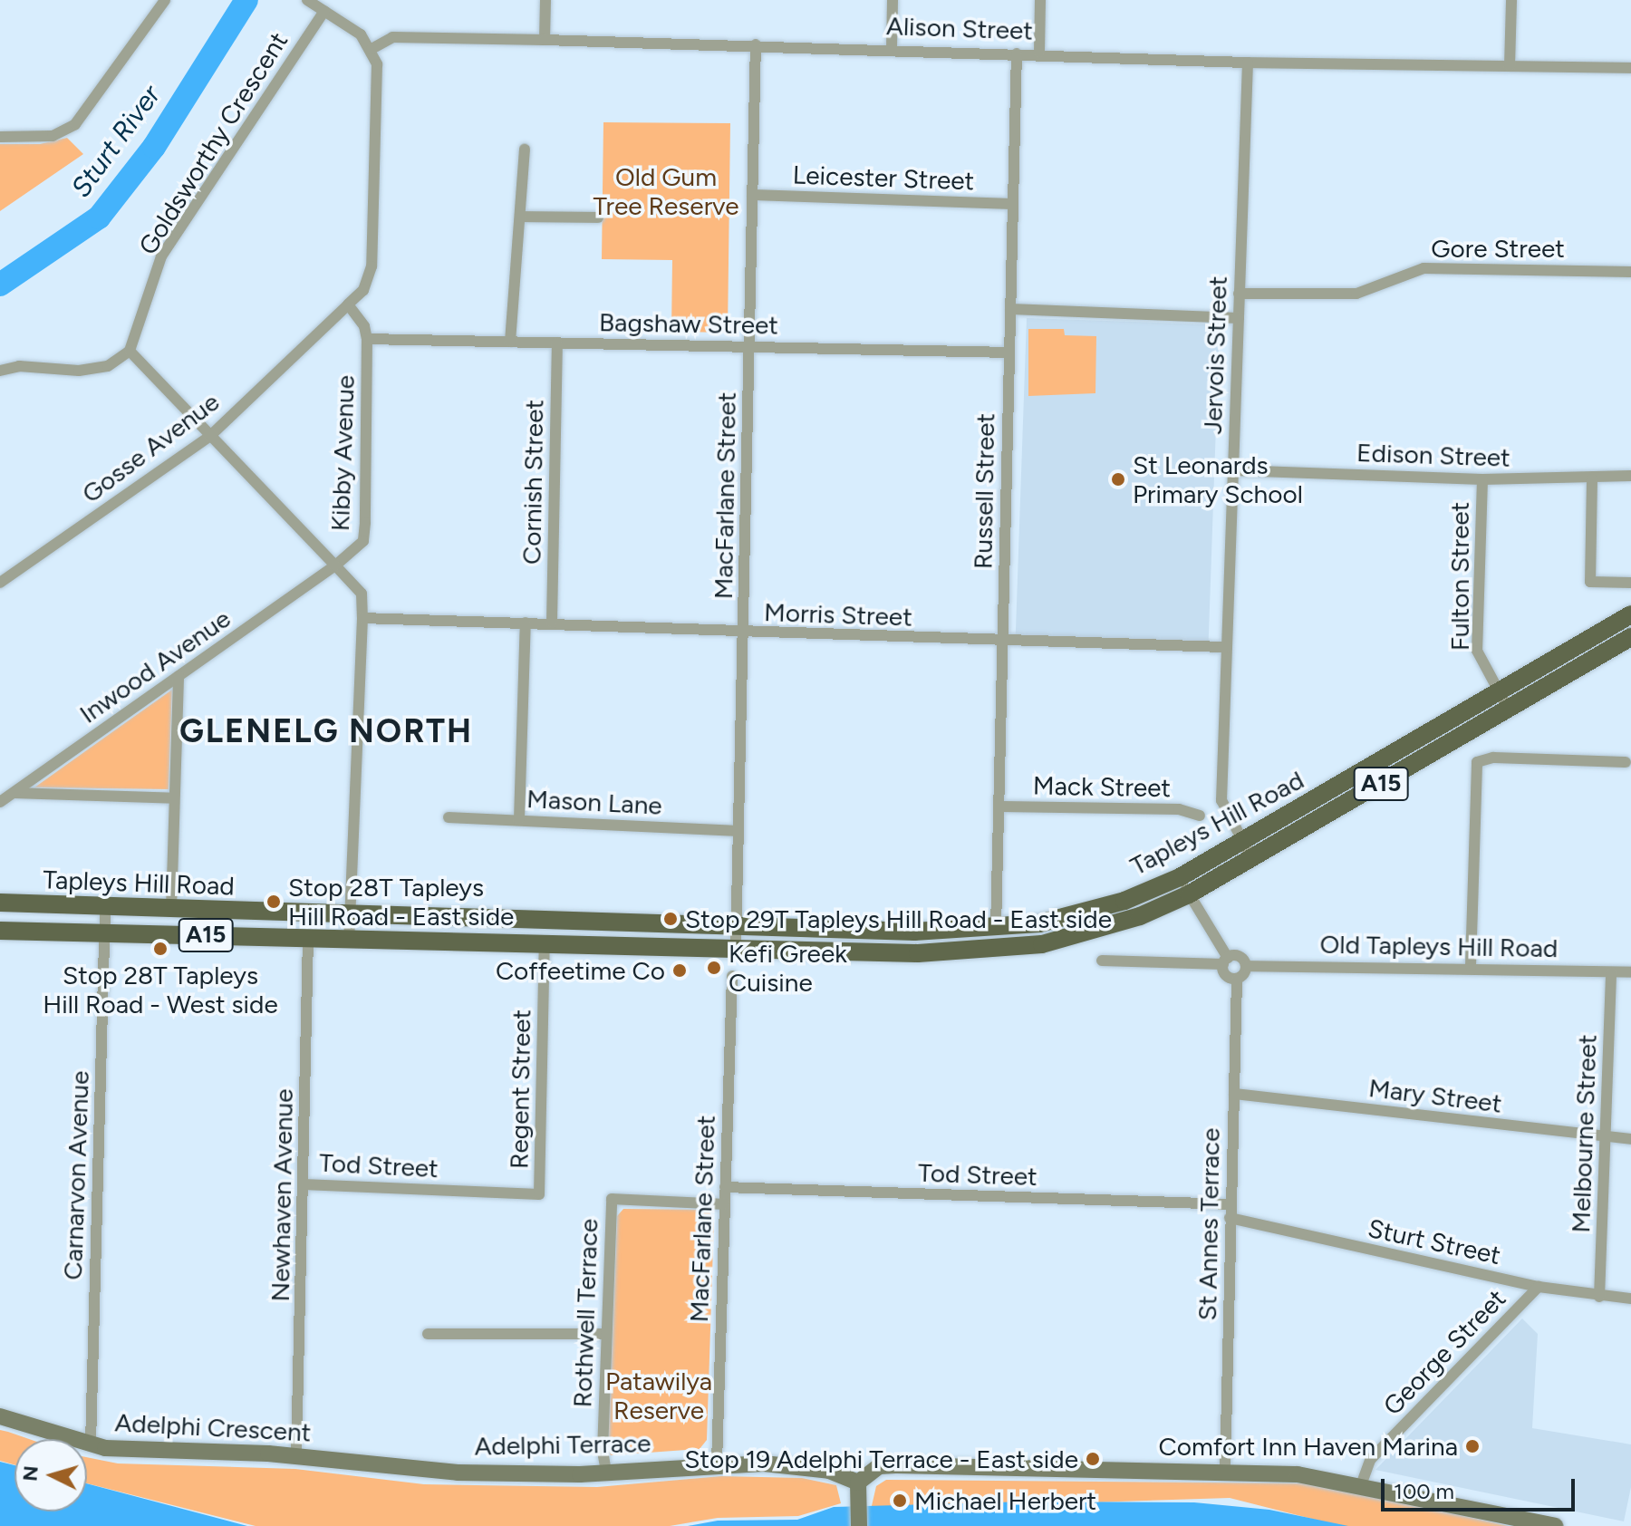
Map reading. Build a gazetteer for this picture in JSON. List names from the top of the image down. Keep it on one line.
{"streets":{"main road":["A15","Tapleys Hill Road"],"street":["Alison Street","Goldsworthy Crescent","Leicester Street","Gore Street","Bagshaw Street","Jervois Street","Gosse Avenue","Kibby Avenue","Edison Street","Cornish Street","Russell Street","MacFarlane Street","Fulton Street","Morris Street","Inwood Avenue","Mack Street","Mason Lane","Old Tapleys Hill Road","Regent Street","Mary Street","Melbourne Street","Tod Street","Carnarvon Avenue","Newhaven Avenue","St Annes Terrace","Sturt Street","Rothwell Terrace","George Street","Adelphi Crescent","Adelphi Terrace"]},"crossings":[["Alison Street","Jervois Street"],["Alison Street","Russell Street"],["Alison Street","MacFarlane Street"],["Leicester Street","Russell Street"],["Leicester Street","MacFarlane Street"],["Gore Street","Jervois Street"],["Bagshaw Street","Kibby Avenue"],["Bagshaw Street","Cornish Street"],["Bagshaw Street","Russell Street"],["Bagshaw Street","MacFarlane Street"],["Jervois Street","Edison Street"],["Jervois Street","Morris Street"],["Jervois Street","Tapleys Hill Road"],["Gosse Avenue","Kibby Avenue"],["Kibby Avenue","Morris Street"],["Kibby Avenue","Inwood Avenue"],["Kibby Avenue","Tapleys Hill Road"],["Edison Street","Fulton Street"],["Cornish Street","Morris Street"],["Russell Street","Morris Street"],["Russell Street","Mack Street"],["Russell Street","Tapleys Hill Road"],["MacFarlane Street","Morris Street"],["MacFarlane Street","Mason Lane"],["MacFarlane Street","Tapleys Hill Road"],["MacFarlane Street","Tod Street"],["MacFarlane Street","Rothwell Terrace"],["MacFarlane Street","Adelphi Terrace"],["Fulton Street","Tapleys Hill Road"],["Tapleys Hill Road","Regent Street"],["Tapleys Hill Road","Carnarvon Avenue"],["Tapleys Hill Road","Newhaven Avenue"],["Old Tapleys Hill Road","Melbourne Street"],["Regent Street","Tod Street"],["Mary Street","Melbourne Street"],["Mary Street","St Annes Terrace"],["Melbourne Street","Sturt Street"],["Tod Street","Newhaven Avenue"],["Tod Street","St Annes Terrace"],["Carnarvon Avenue","Adelphi Crescent"],["Newhaven Avenue","Adelphi Crescent"],["St Annes Terrace","Sturt Street"],["Sturt Street","George Street"],["Rothwell Terrace","Adelphi Terrace"],["Adelphi Crescent","Adelphi Terrace"]],"districts":["GLENELG NORTH"],"water":["Sturt River"],"parks":["Old Gum Tree Reserve","Patawilya Reserve"],"places":["St Leonards Primary School","Stop 28T Tapleys Hill Road - East side","Stop 29T Tapleys Hill Road - East side","Stop 28T Tapleys Hill Road - West side","Kefi Greek Cuisine","Coffeetime Co","Comfort Inn Haven Marina","Stop 19 Adelphi Terrace - East side","Michael Herbert"],"scale_bar":"100 m","north":"left"}
